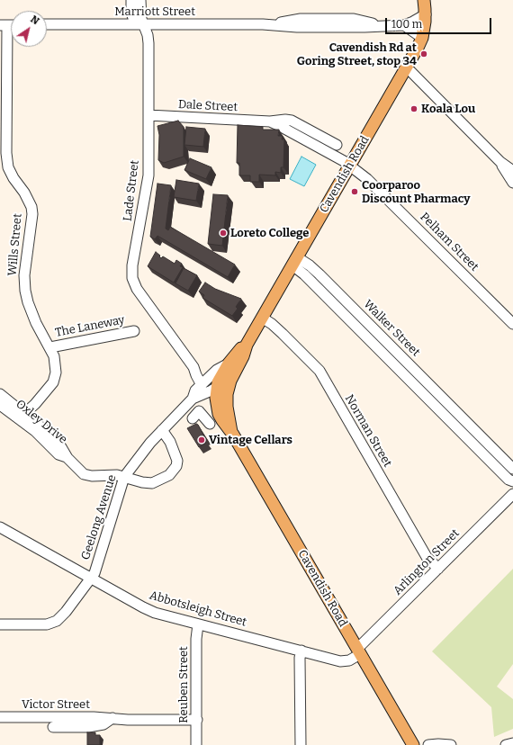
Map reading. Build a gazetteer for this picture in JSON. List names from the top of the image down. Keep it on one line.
{"streets":{"main road":["Cavendish Road"],"street":["Marriott Street","Dale Street","Lade Street","Pelham Street","Wills Street","The Laneway","Walker Street","Oxley Drive","Norman Street","Geelong Avenue","Arlington Street","Abbotsleigh Street","Reuben Street","Victor Street"]},"crossings":[["Marriott Street","Cavendish Road"],["Marriott Street","Lade Street"],["Dale Street","Cavendish Road"],["Dale Street","Lade Street"],["Dale Street","Pelham Street"],["Cavendish Road","Lade Street"],["Cavendish Road","Pelham Street"],["Cavendish Road","Walker Street"],["Cavendish Road","Norman Street"],["Cavendish Road","Geelong Avenue"],["Cavendish Road","Arlington Street"],["Cavendish Road","Abbotsleigh Street"],["Lade Street","Geelong Avenue"],["Wills Street","The Laneway"],["Wills Street","Oxley Drive"],["Oxley Drive","Geelong Avenue"],["Norman Street","Arlington Street"],["Geelong Avenue","Abbotsleigh Street"],["Arlington Street","Abbotsleigh Street"],["Abbotsleigh Street","Reuben Street"],["Reuben Street","Victor Street"]],"places":["Cavendish Rd at Goring Street, stop 34","Koala Lou","Coorparoo Discount Pharmacy","Loreto College","Vintage Cellars"],"scale_bar":"100 m","north":"top right"}
